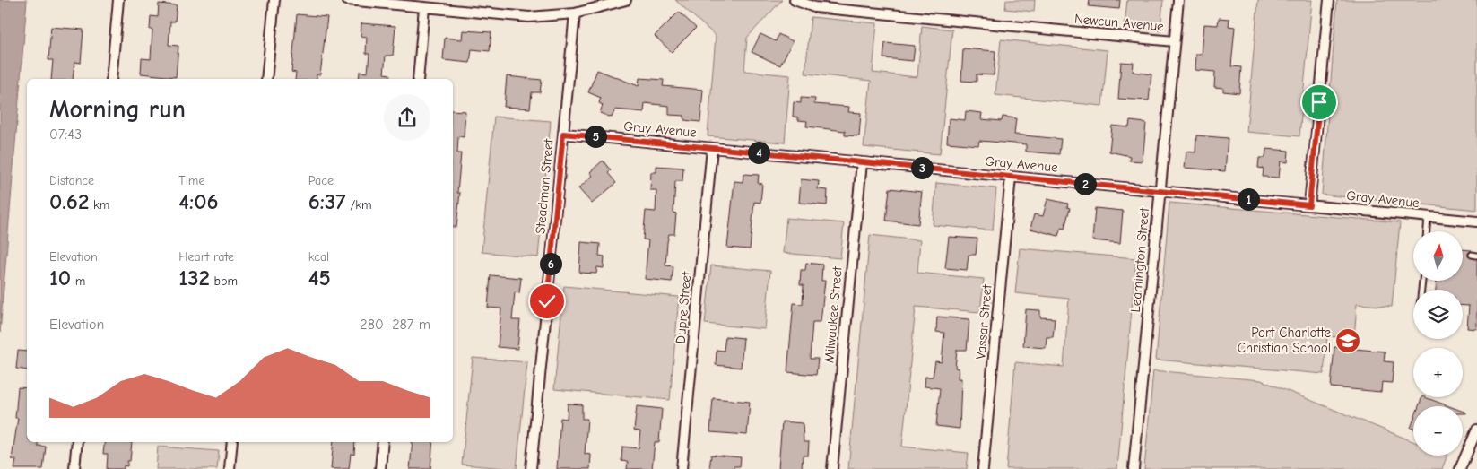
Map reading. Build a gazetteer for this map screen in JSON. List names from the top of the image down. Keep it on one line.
{"streets":{"street":["Newcun Avenue","Gray Avenue","Steadman Street","Leamington Street","Dupre Street","Milwaukee Street","Vassar Street"]},"crossings":[["Newcun Avenue","Leamington Street"],["Gray Avenue","Steadman Street"],["Gray Avenue","Leamington Street"],["Gray Avenue","Dupre Street"],["Gray Avenue","Milwaukee Street"],["Gray Avenue","Vassar Street"]],"places":{"school or university":["Port Charlotte Christian School"]},"north":"top","page":{"heading":["Morning run","07:43"],"pins":["5","4","3","2","1","6"],"stats":[["Distance","0.62 km"],["Time","4:06"],["Pace","6:37 /km"],["Elevation","10 m"],["Heart rate","132 bpm"],["kcal","45"]],"map_buttons":["+","−"],"chart":["Elevation","280–287 m"]}}
